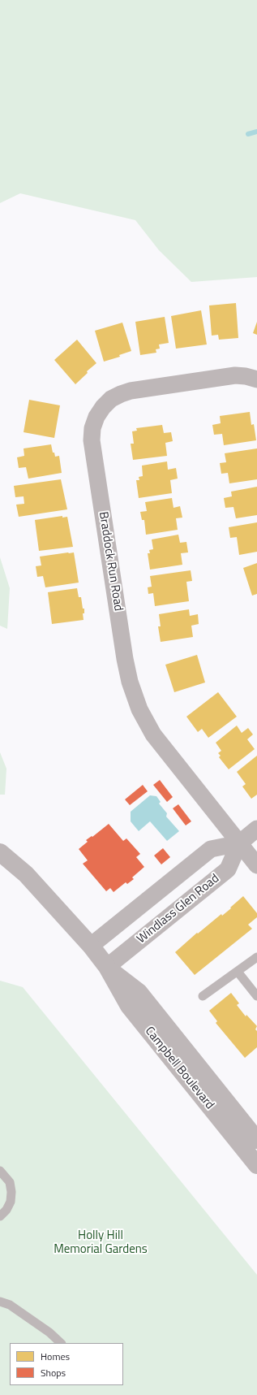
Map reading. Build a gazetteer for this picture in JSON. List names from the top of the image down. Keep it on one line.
{"streets":{"street":["Braddock Run Road","Windlass Glen Road","Campbell Boulevard"]},"crossings":[["Braddock Run Road","Windlass Glen Road"],["Windlass Glen Road","Campbell Boulevard"]],"parks":["Holly Hill Memorial Gardens"],"legend":["Homes","Shops"]}
